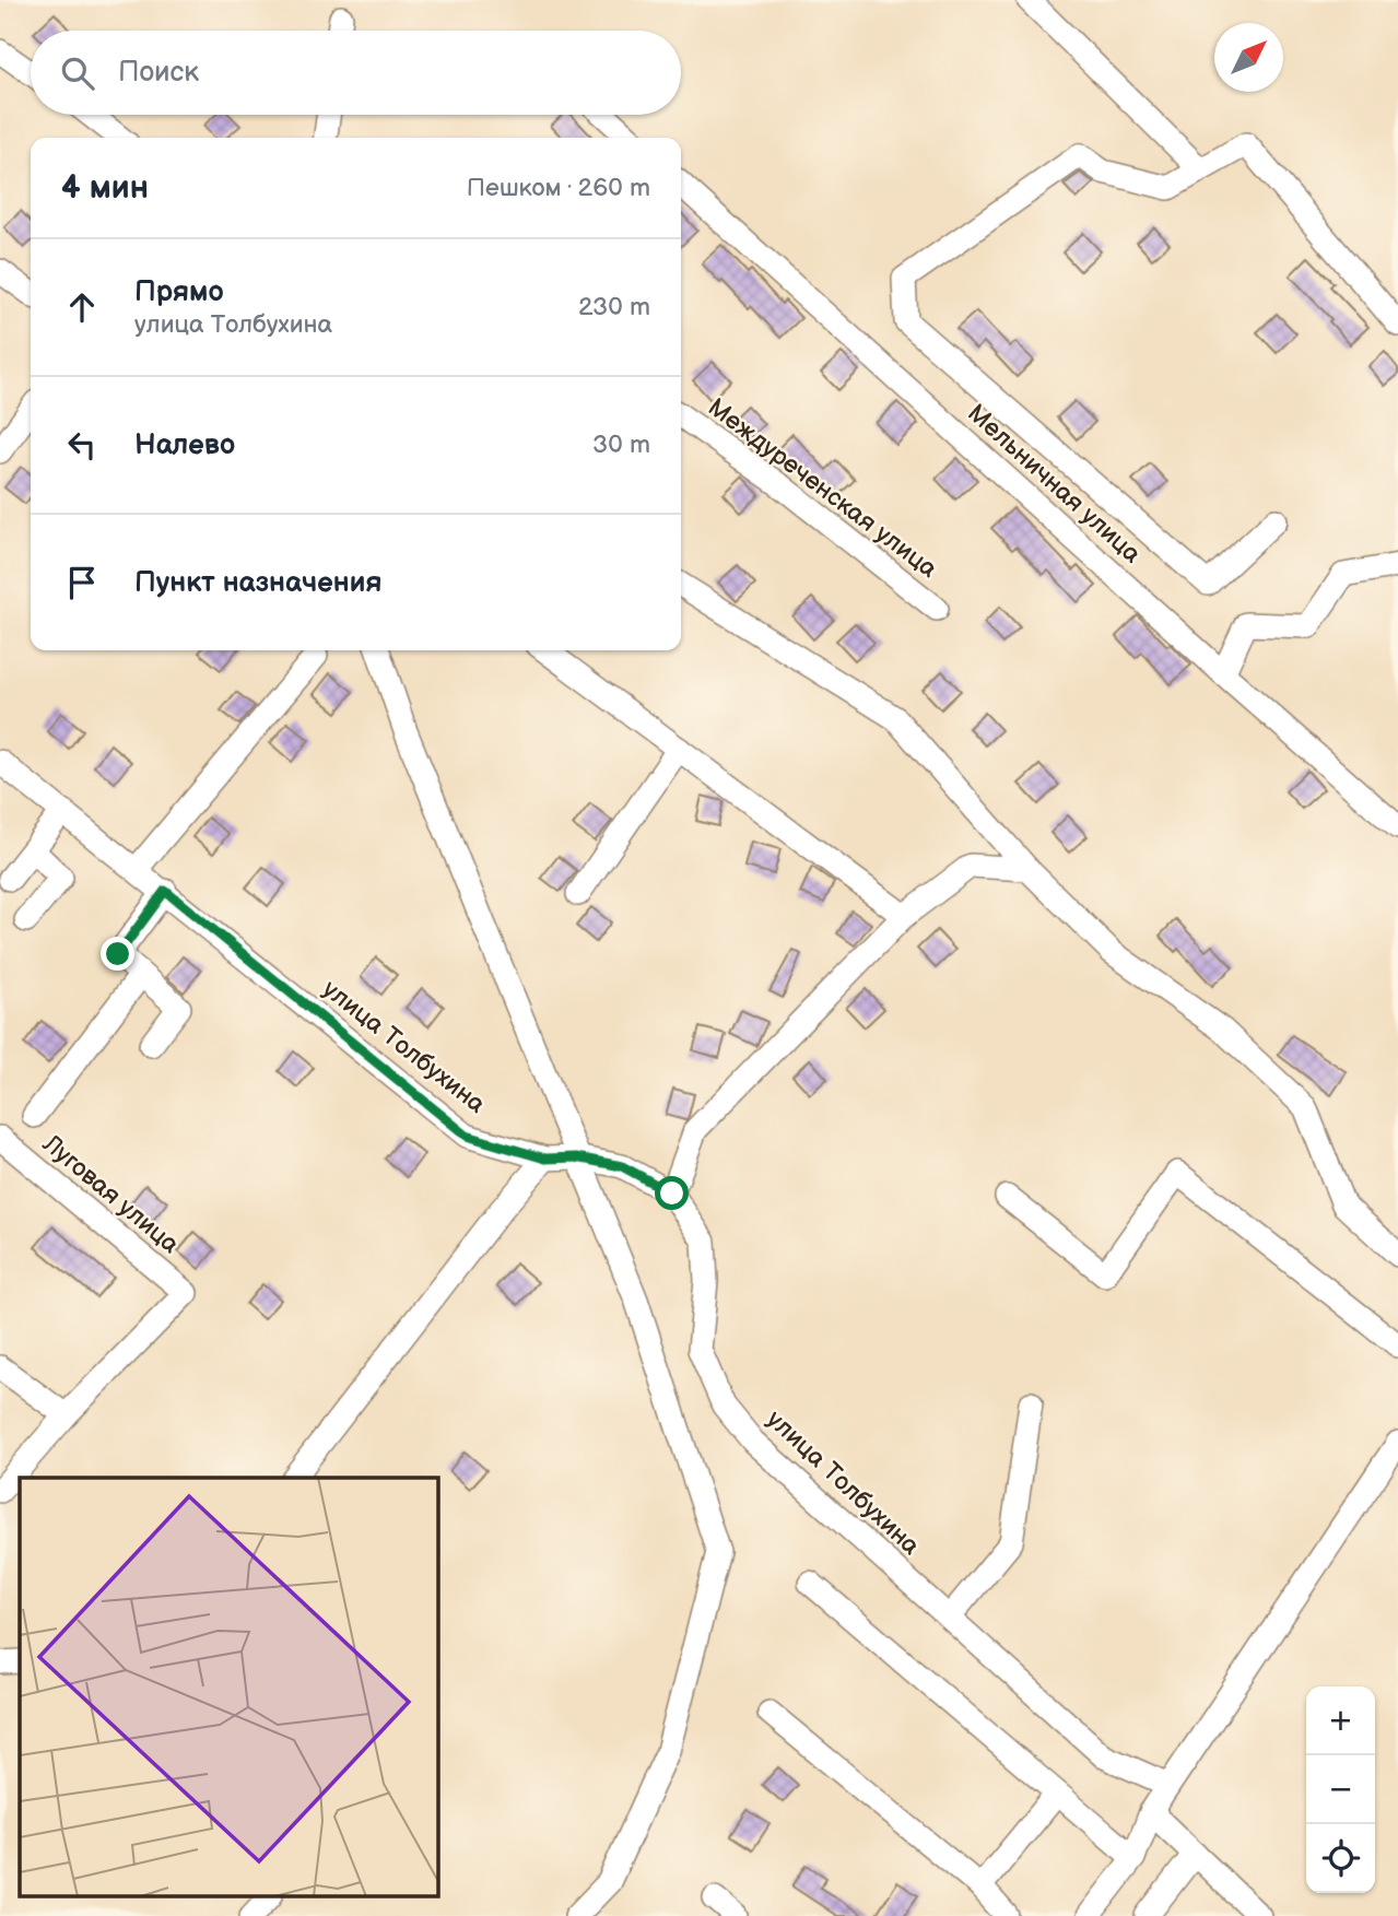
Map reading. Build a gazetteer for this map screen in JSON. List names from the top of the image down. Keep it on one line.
{"streets":{"street":["Мельничная улица","Междуреченская улица","улица Толбухина","Луговая улица"]},"north":"top right","page":{"search":"Поиск","heading":["4 мин","Пешком · 260 m"],"list":[["Прямо","улица Толбухина","230 m"],["Налево","30 m"],"Пункт назначения"],"map_buttons":["+","−"]}}
